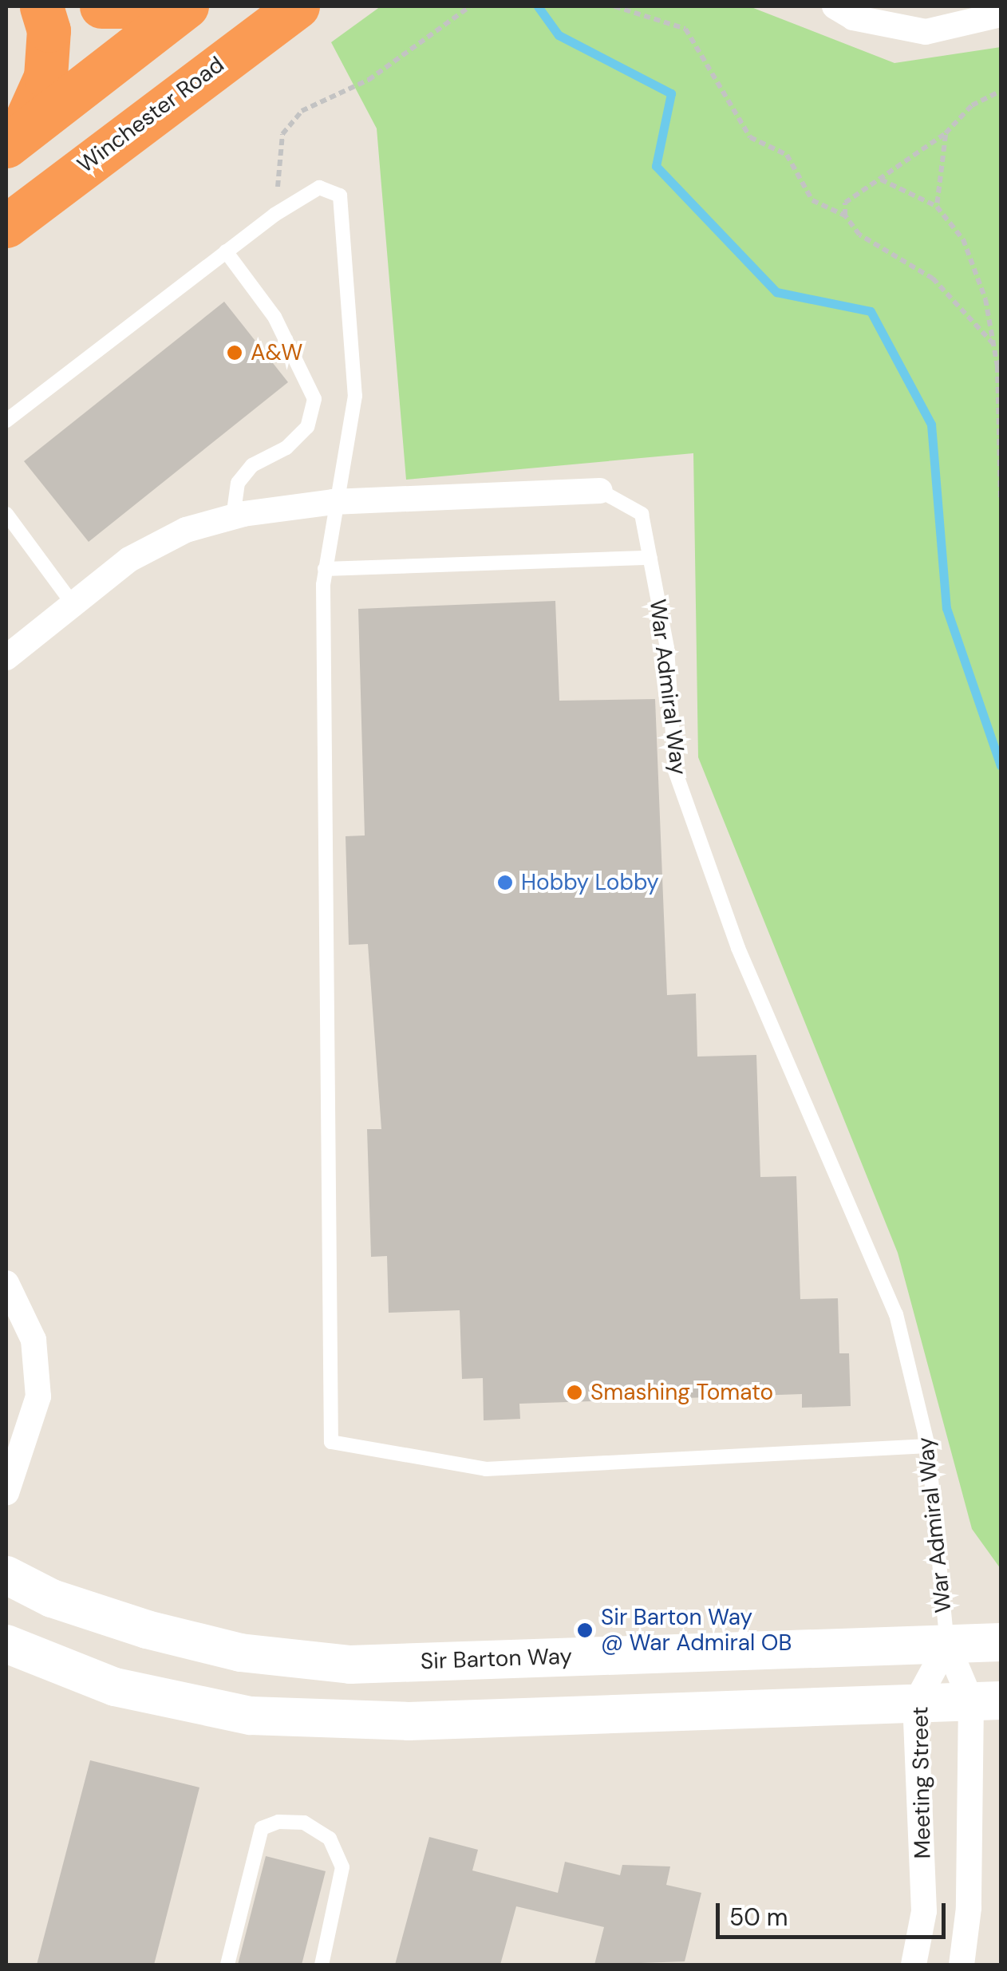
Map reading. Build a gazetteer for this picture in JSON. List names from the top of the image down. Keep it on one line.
{"streets":{"highway":["Winchester Road"],"main road":["Sir Barton Way"],"street":["War Admiral Way","Meeting Street"]},"crossings":[["War Admiral Way","Sir Barton Way"],["War Admiral Way","Meeting Street"],["Sir Barton Way","Meeting Street"]],"places":["A&W","Hobby Lobby","Smashing Tomato","Sir Barton Way @ War Admiral OB"],"scale_bar":"50 m"}
